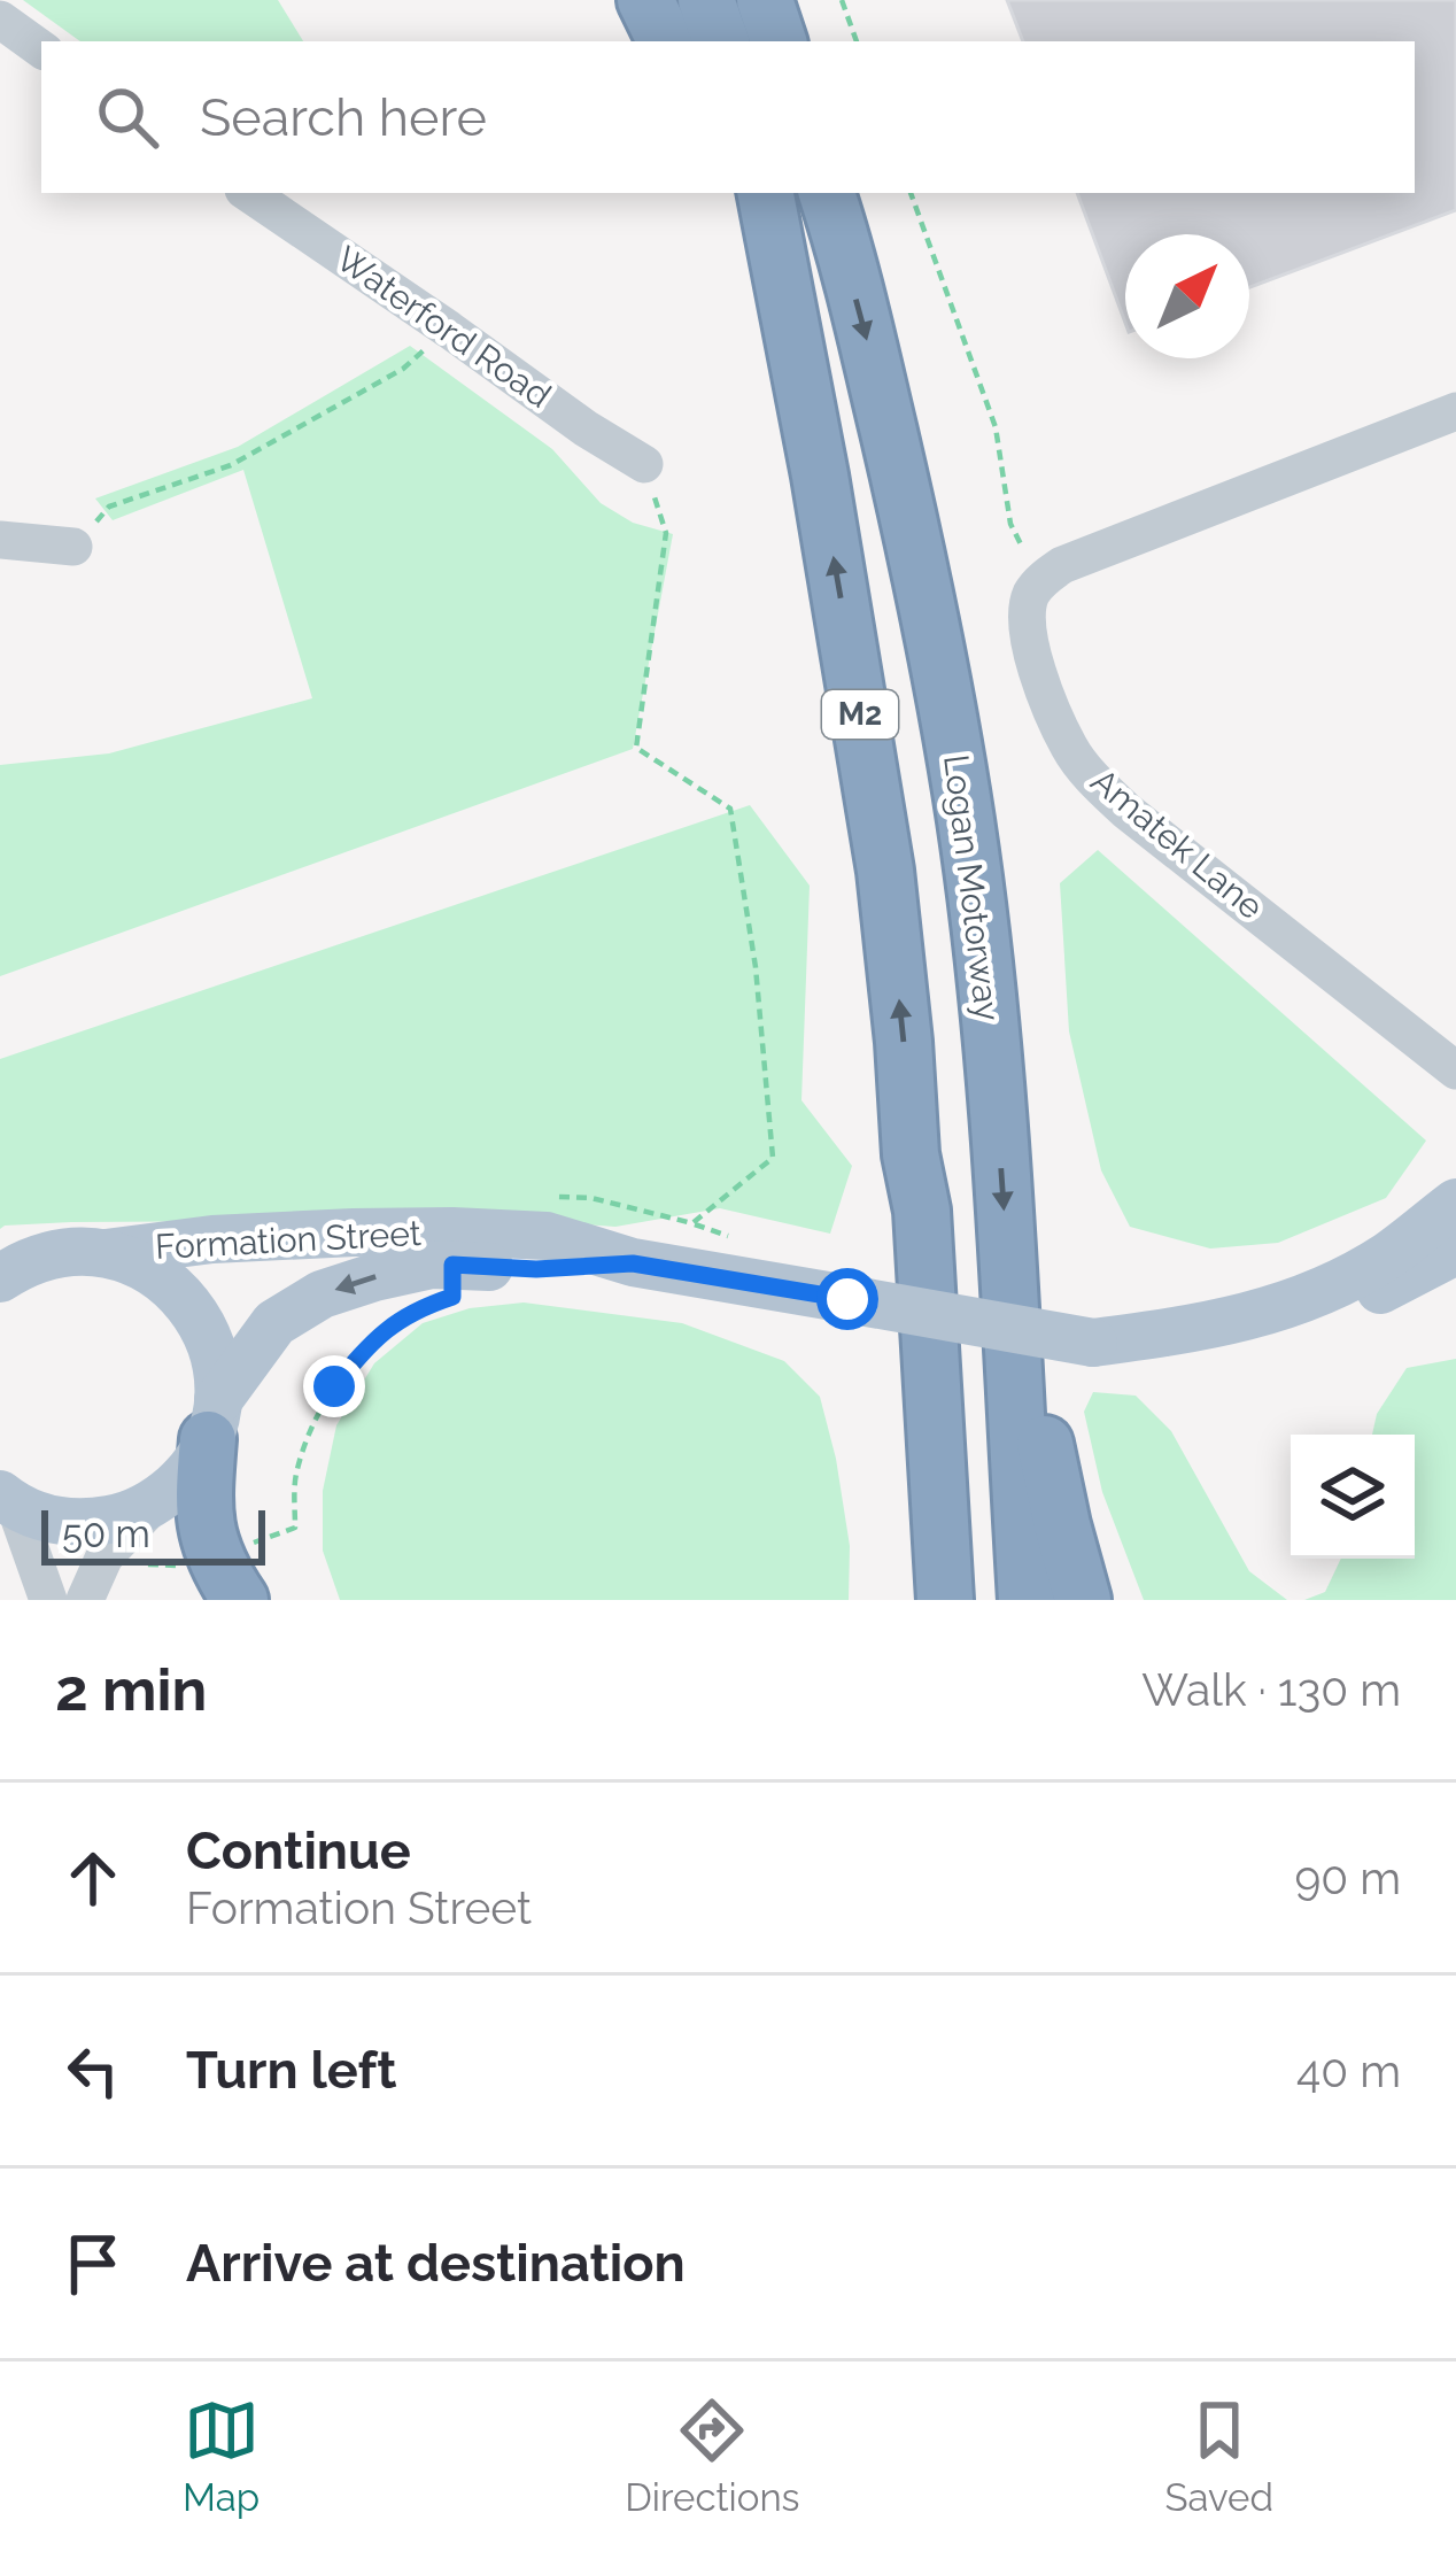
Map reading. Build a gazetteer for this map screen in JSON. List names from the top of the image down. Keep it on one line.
{"streets":{"highway":["M2","Logan Motorway"],"main road":["Formation Street"],"street":["Waterford Road","Amatek Lane"]},"scale_bar":"50 m","north":"top right","page":{"search":"Search here","scale":"50 m","heading":["2 min","Walk · 130 m"],"list":[["Continue","Formation Street","90 m"],["Turn left","40 m"],"Arrive at destination"],"nav":["Map","Directions","Saved"]}}
